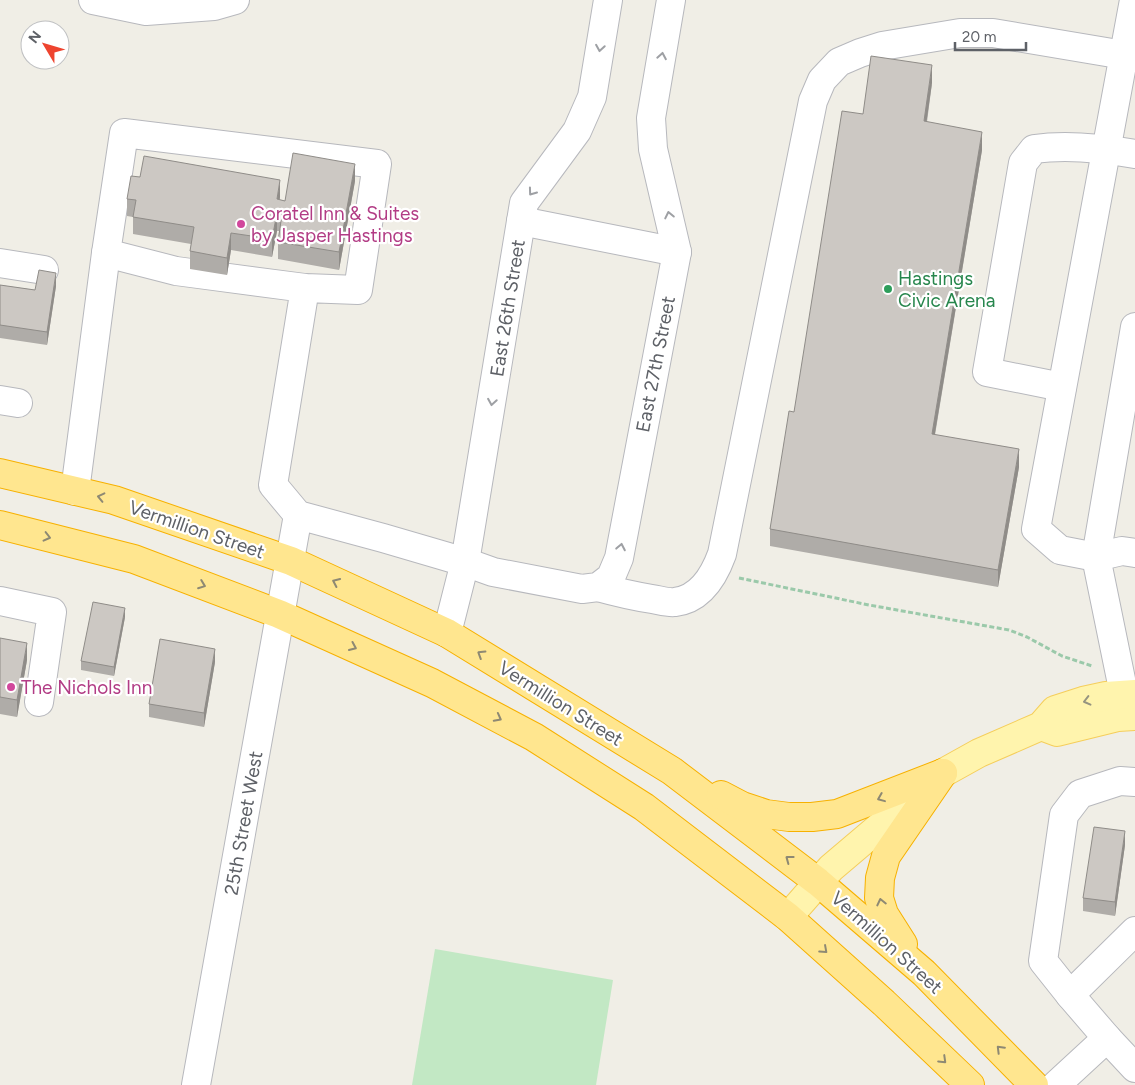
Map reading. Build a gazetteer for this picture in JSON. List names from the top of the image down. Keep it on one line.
{"streets":{"highway":["Vermillion Street"],"street":["East 26th Street","East 27th Street","25th Street West"]},"crossings":[["East 26th Street","Vermillion Street"],["Vermillion Street","25th Street West"]],"one_way":["East 27th Street"],"places":["Coratel Inn & Suites by Jasper Hastings","Hastings Civic Arena","The Nichols Inn"],"scale_bar":"20 m","north":"top left"}
